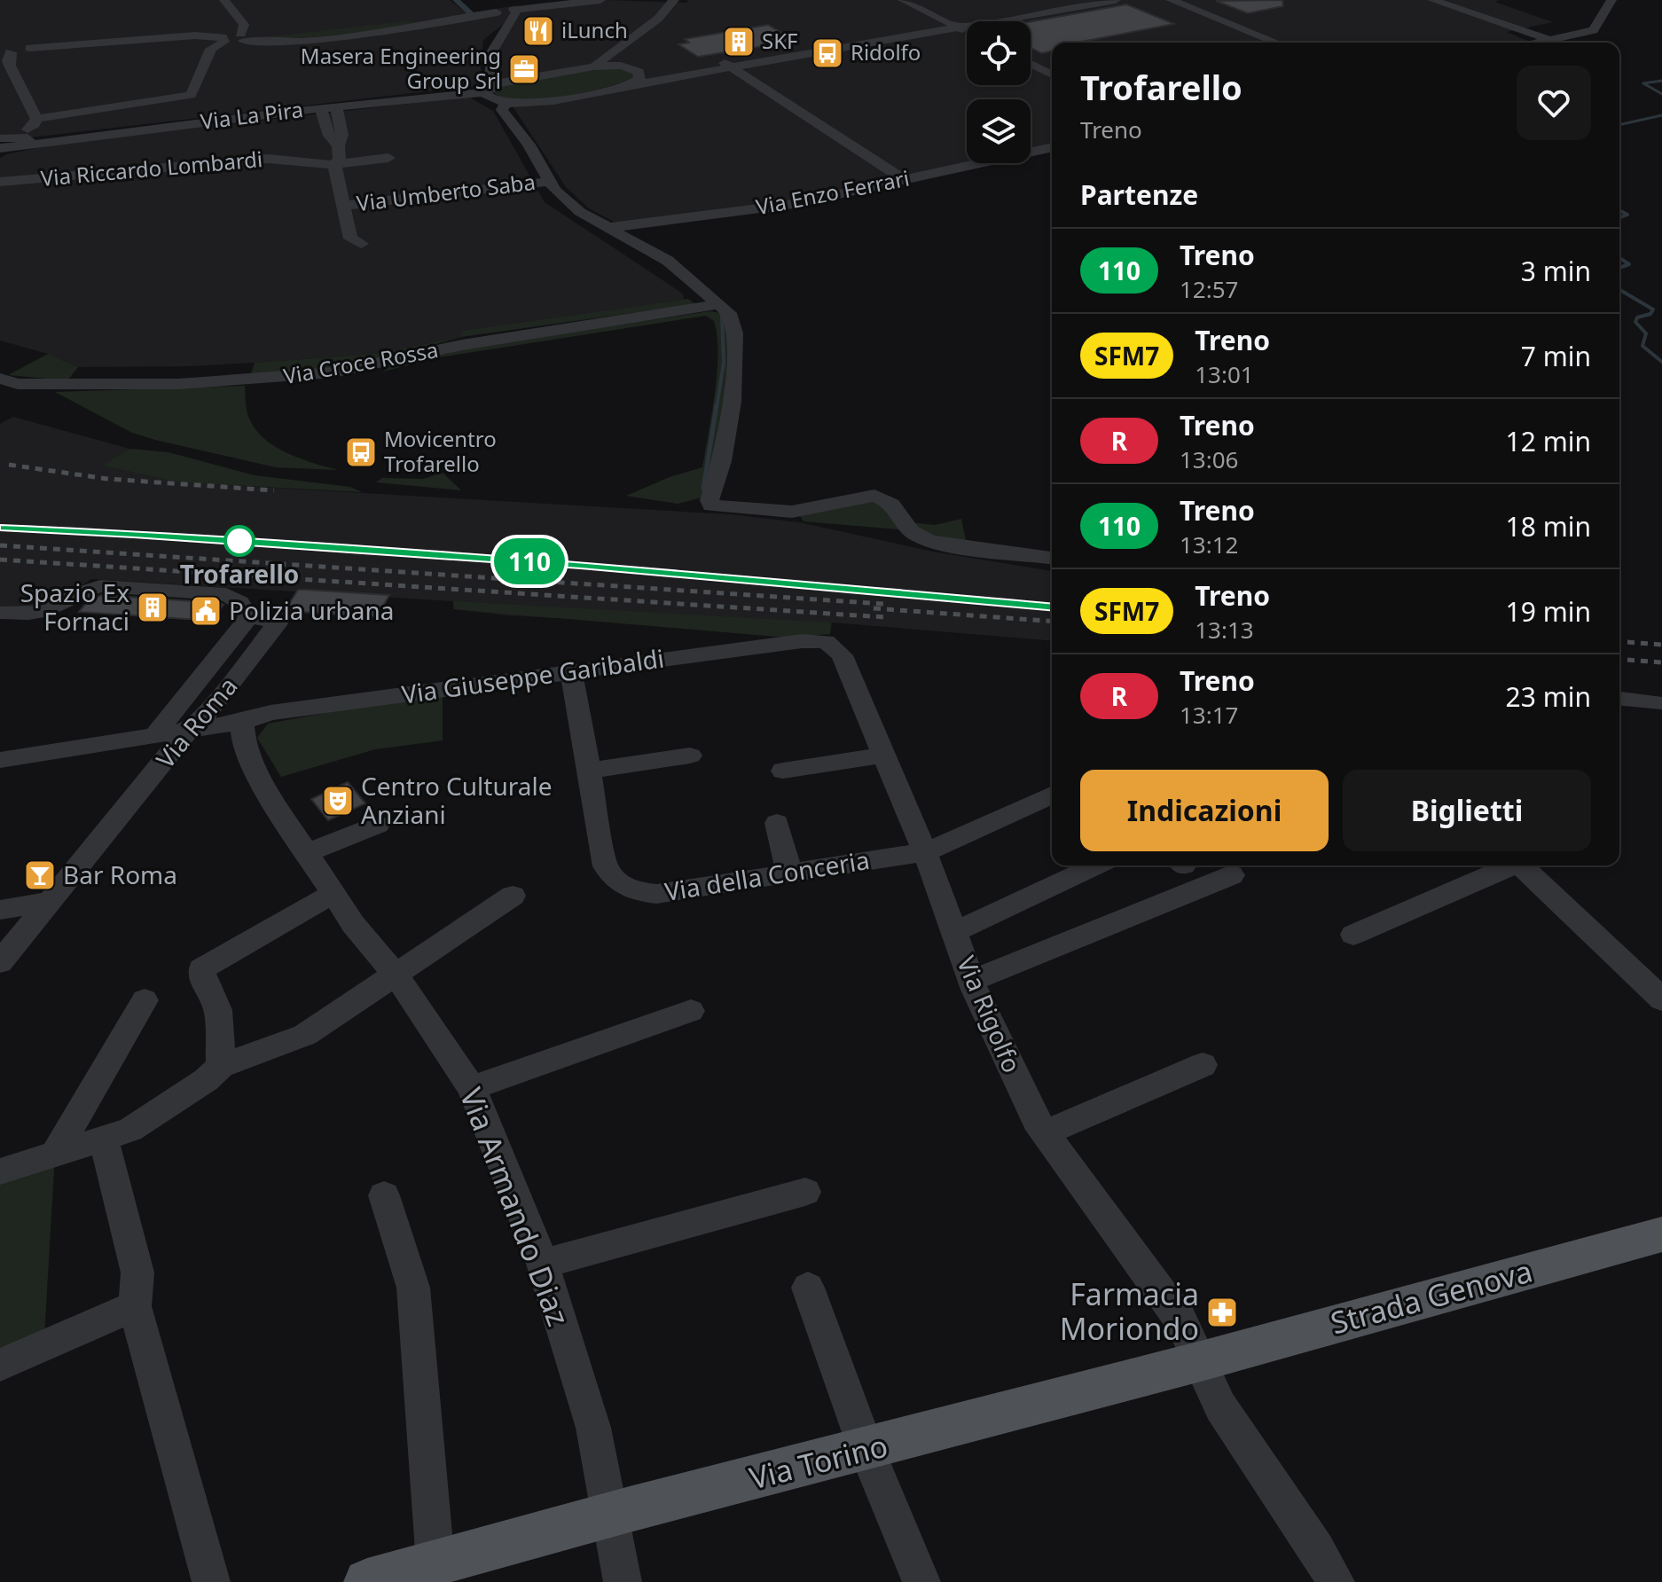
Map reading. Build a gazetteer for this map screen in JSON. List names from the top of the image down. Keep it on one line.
{"streets":{"main road":["Strada Genova","Via Torino"],"street":["Via La Pira","Via Riccardo Lombardi","Via Umberto Saba","Via Enzo Ferrari","Via Croce Rossa","Via Giuseppe Garibaldi","Via Roma","Via della Conceria","Via Rigolfo","Via Armando Diaz"]},"crossings":[["Via Giuseppe Garibaldi","Via Roma"],["Via Giuseppe Garibaldi","Via della Conceria"],["Via Giuseppe Garibaldi","Via Rigolfo"],["Via Giuseppe Garibaldi","Via Armando Diaz"],["Via della Conceria","Via Rigolfo"],["Via Rigolfo","Strada Genova"],["Via Rigolfo","Via Torino"],["Via Armando Diaz","Via Torino"],["Strada Genova","Via Torino"]],"places":{"restaurant":["iLunch"],"building":["SKF","Spazio Ex Fornaci"],"bus stop":["Ridolfo","Movicentro Trofarello"],"office":["Masera Engineering Group Srl"],"other":["Trofarello"],"public building":["Polizia urbana"],"theatre":["Centro Culturale Anziani"],"bar":["Bar Roma"],"pharmacy":["Farmacia Moriondo"]},"page":{"on_map":"110","heading":[["Trofarello","Treno"],"Partenze"],"list":[{"mark":"110","name":"Treno","note":"12:57","value":"3 min"},{"mark":"SFM7","name":"Treno","note":"13:01","value":"7 min"},{"mark":"R","name":"Treno","note":"13:06","value":"12 min"},{"mark":"110","name":"Treno","note":"13:12","value":"18 min"},{"mark":"SFM7","name":"Treno","note":"13:13","value":"19 min"},{"mark":"R","name":"Treno","note":"13:17","value":"23 min"}],"buttons":["Indicazioni","Biglietti"]}}
